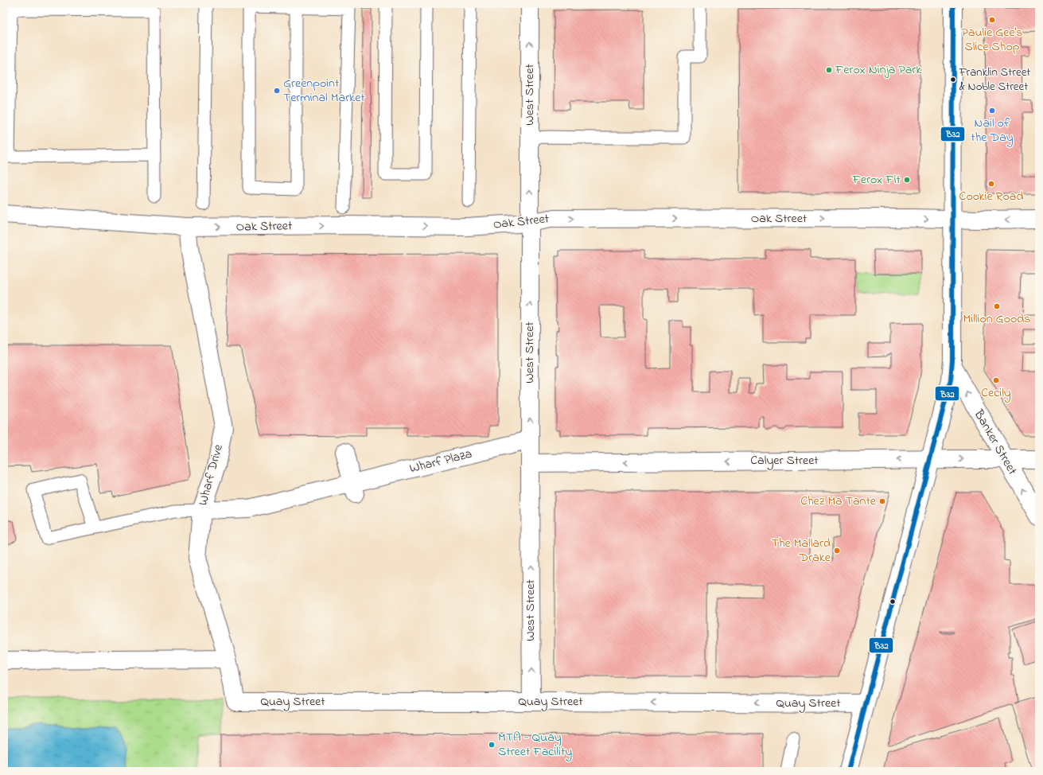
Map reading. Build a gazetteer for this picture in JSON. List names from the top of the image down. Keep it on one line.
{"streets":{"street":["West Street","Oak Street","Banker Street","Calyer Street","Wharf Plaza","Wharf Drive","Quay Street"]},"crossings":[["West Street","Oak Street"],["West Street","Calyer Street"],["West Street","Wharf Plaza"],["West Street","Quay Street"],["Oak Street","Wharf Drive"],["Banker Street","Calyer Street"],["Wharf Plaza","Wharf Drive"],["Wharf Drive","Quay Street"]],"one_way":["West Street","Banker Street","Quay Street"],"places":["Paulie Gee's Slice Shop","Ferox Ninja Park","Franklin Street & Noble Street","Greenpoint Terminal Market","Nail of the Day","Ferox Fit","Cookie Road","Million Goods","Cecily","Chez Ma Tante","The Mallard Drake","MTA - Quay Street Facility"],"lines":["transit line B32"]}
